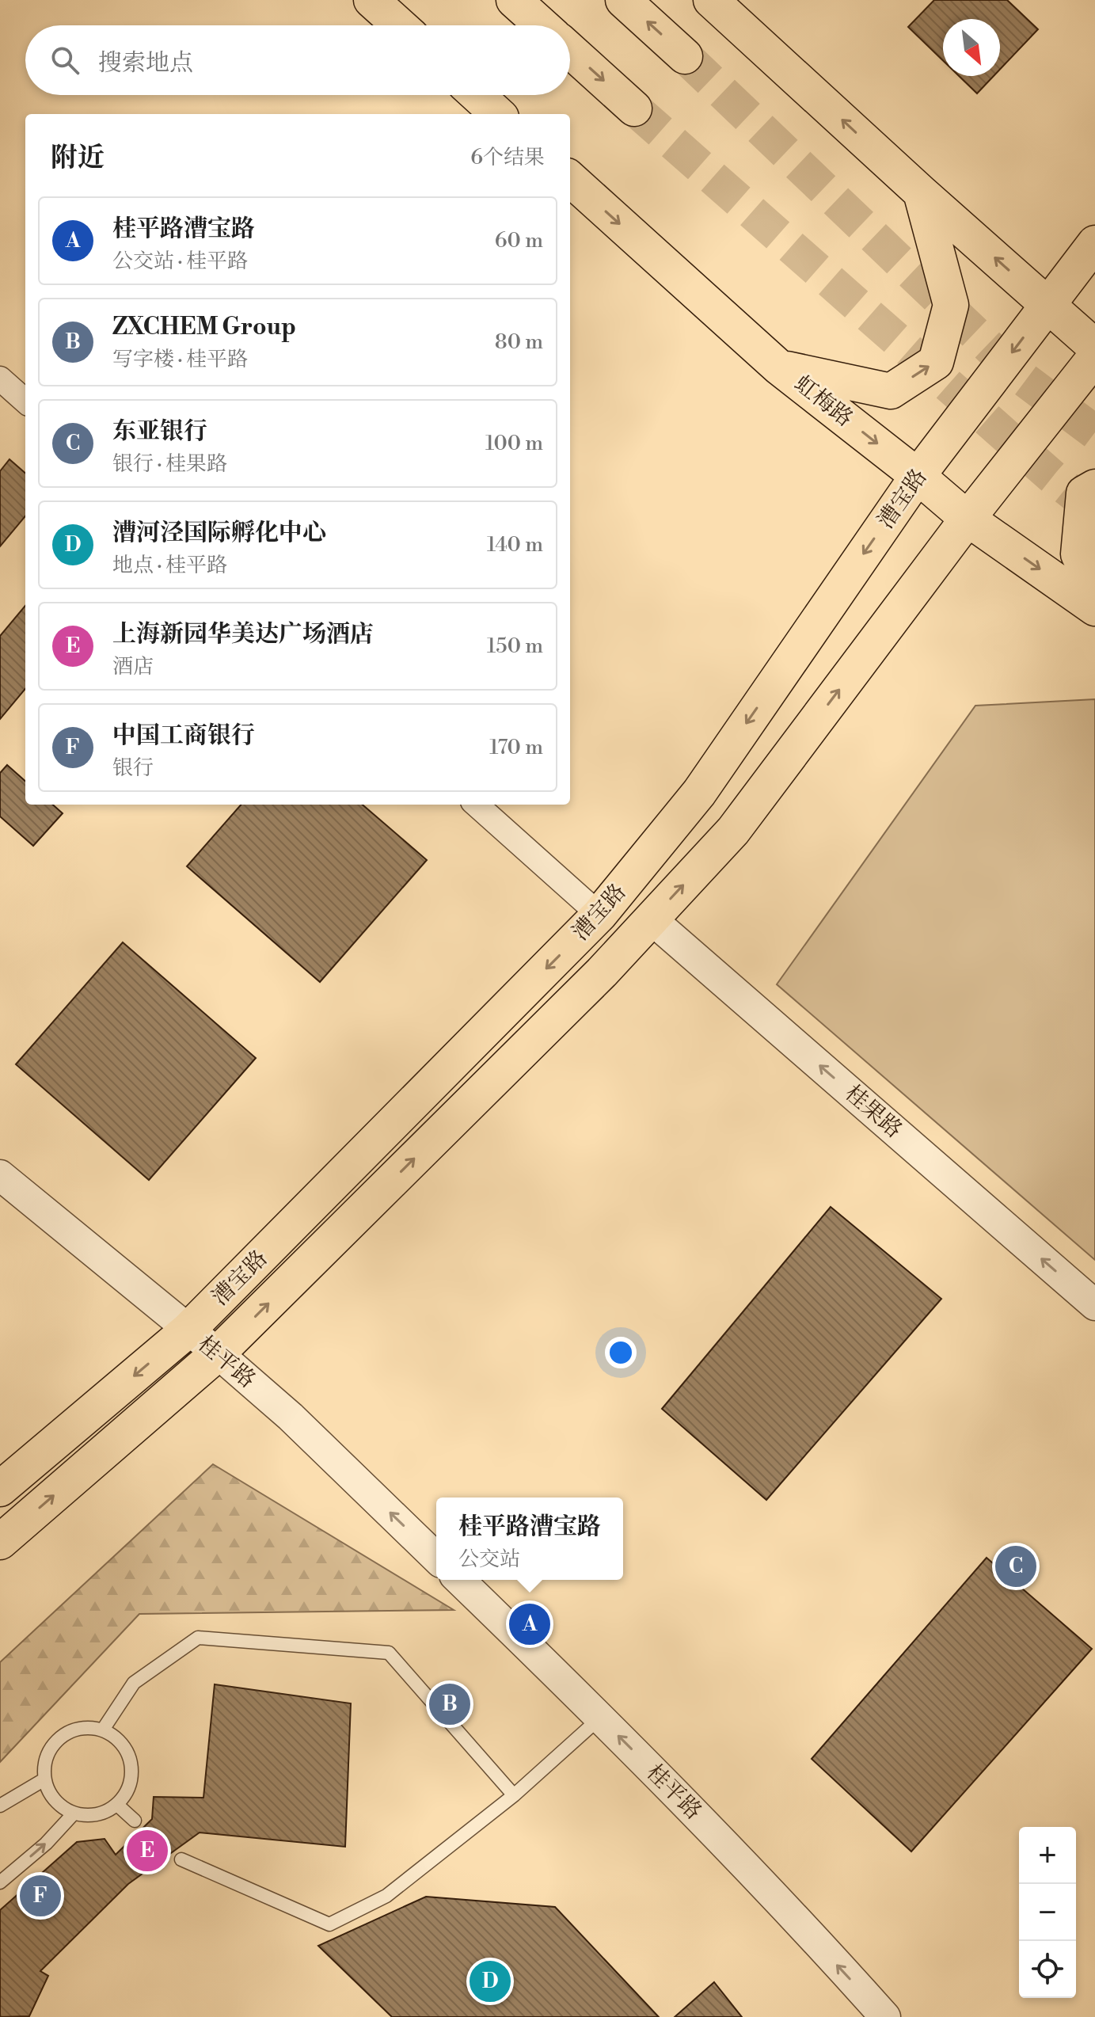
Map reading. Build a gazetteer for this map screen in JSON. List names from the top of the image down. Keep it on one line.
{"streets":{"main road":["虹梅路","漕宝路"],"street":["桂果路","桂平路"]},"crossings":[["虹梅路","漕宝路"],["漕宝路","桂果路"],["漕宝路","桂平路"]],"one_way":["桂果路","桂平路"],"north":"bottom right","page":{"search":"搜索地点","heading":["附近","6个结果"],"list":[{"mark":"A","name":"桂平路漕宝路","note":"公交站 · 桂平路","value":"60 m"},{"mark":"B","name":"ZXCHEM Group","note":"写字楼 · 桂平路","value":"80 m"},{"mark":"C","name":"东亚银行","note":"银行 · 桂果路","value":"100 m"},{"mark":"D","name":"漕河泾国际孵化中心","note":"地点 · 桂平路","value":"140 m"},{"mark":"E","name":"上海新园华美达广场酒店","note":"酒店","value":"150 m"},{"mark":"F","name":"中国工商银行","note":"银行","value":"170 m"}],"popup":["桂平路漕宝路","公交站"],"pins":["C","A","B","E","F","D"],"map_buttons":["+","−"]}}
